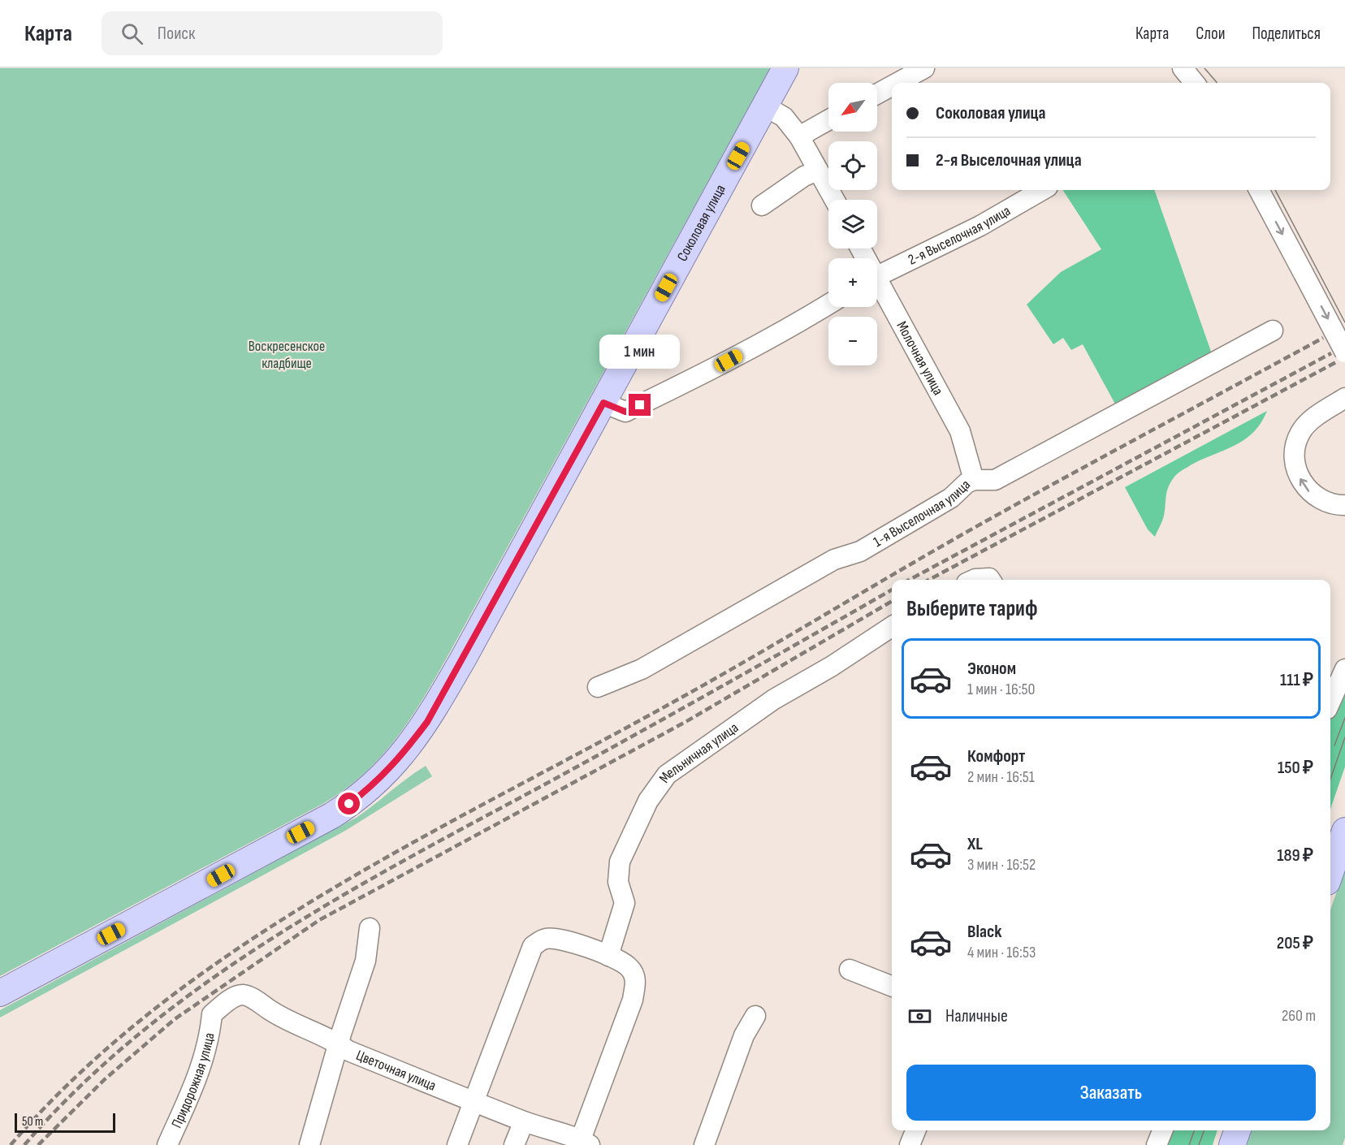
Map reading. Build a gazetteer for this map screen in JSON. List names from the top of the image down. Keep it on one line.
{"streets":{"main road":["Соколовая улица"],"street":["2-я Выселочная улица","Молочная улица","1-я Выселочная улица","Мельничная улица","Цветочная улица","Придорожная улица"]},"crossings":[["Молочная улица","1-я Выселочная улица"],["Цветочная улица","Придорожная улица"]],"parks":["Воскресенское кладбище"],"scale_bar":"50 m","north":"bottom left","page":{"header":"Карта","search":"Поиск","nav":["Карта","Слои","Поделиться"],"map_buttons":["+","−"],"banner":["Соколовая улица","2-я Выселочная улица"],"bubble":"1 мин","heading":"Выберите тариф","list":[{"name":"Эконом","note":"1 мин · 16:50","value":"111 ₽"},{"name":"Комфорт","note":"2 мин · 16:51","value":"150 ₽"},{"name":"XL","note":"3 мин · 16:52","value":"189 ₽"},{"name":"Black","note":"4 мин · 16:53","value":"205 ₽"}],"pay":["Наличные","260 m"],"buttons":"Заказать","scale":"50 m"}}
